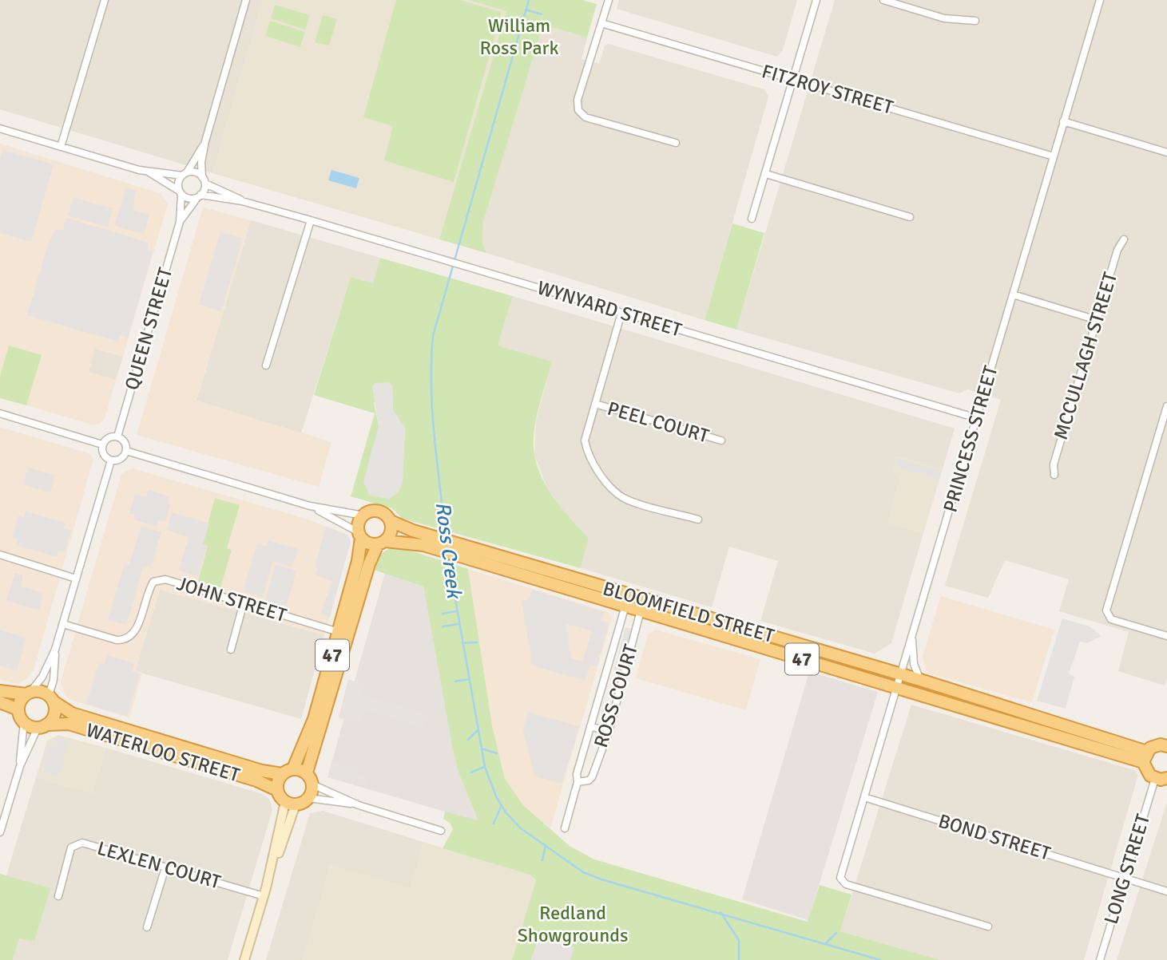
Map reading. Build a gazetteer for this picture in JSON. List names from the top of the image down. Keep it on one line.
{"streets":{"highway":["BLOOMFIELD STREET","47","WATERLOO STREET"],"street":["FITZROY STREET","WYNYARD STREET","QUEEN STREET","MCCULLAGH STREET","PEEL COURT","PRINCESS STREET","JOHN STREET","ROSS COURT","BOND STREET","LEXLEN COURT","LONG STREET"]},"crossings":[["FITZROY STREET","PRINCESS STREET"],["WYNYARD STREET","QUEEN STREET"],["WYNYARD STREET","PRINCESS STREET"],["PRINCESS STREET","BLOOMFIELD STREET"],["PRINCESS STREET","BOND STREET"],["JOHN STREET","47"],["BLOOMFIELD STREET","47"],["BLOOMFIELD STREET","ROSS COURT"],["47","WATERLOO STREET"],["BOND STREET","LONG STREET"]],"water":["Ross Creek"],"parks":["William Ross Park","Redland Showgrounds"]}
